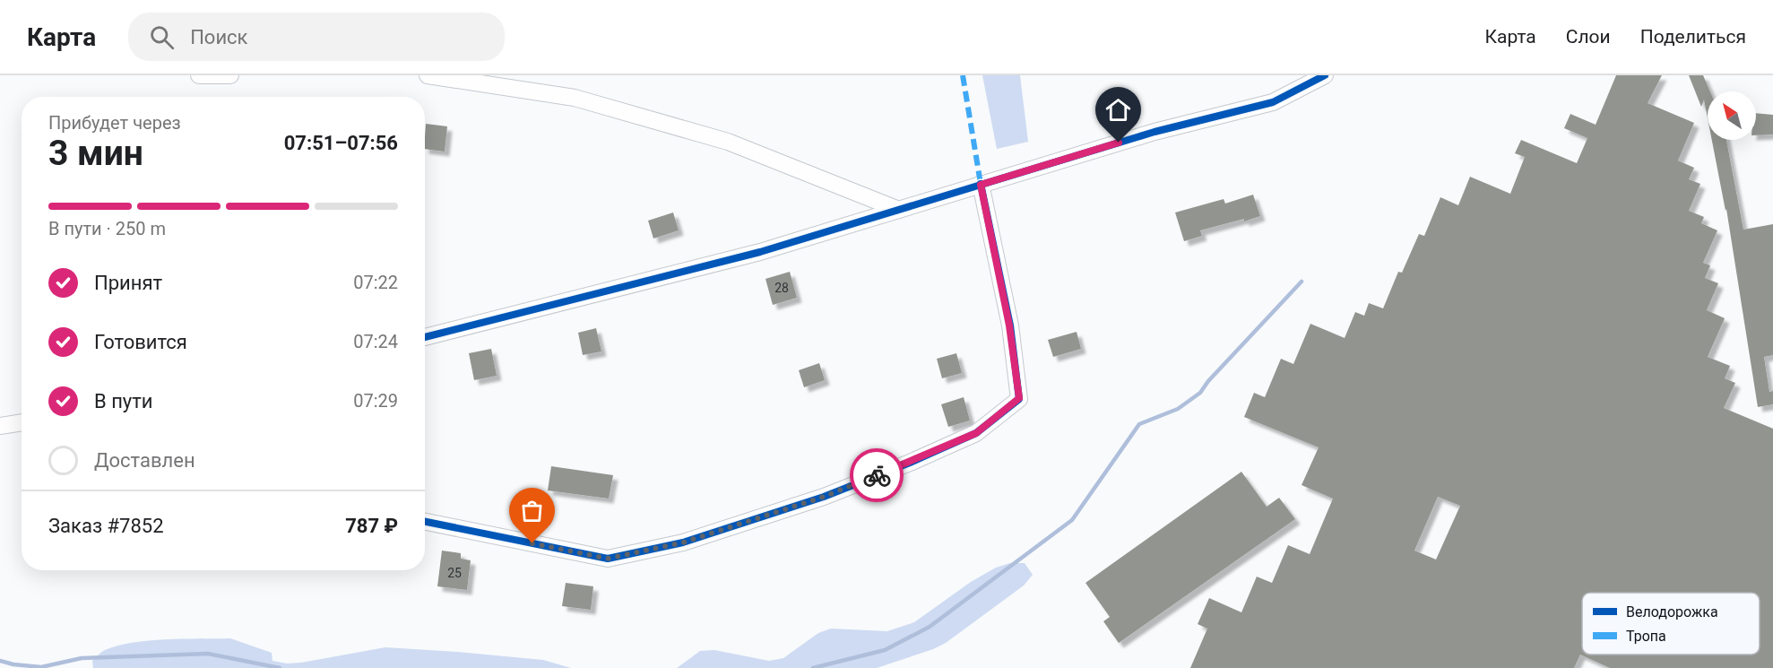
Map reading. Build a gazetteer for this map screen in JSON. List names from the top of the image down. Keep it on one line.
{"house_numbers":["28","25"],"legend":["Велодорожка","Тропа"],"north":"top left","page":{"header":"Карта","search":"Поиск","nav":["Карта","Слои","Поделиться"],"heading":["3 мин","Прибудет через","07:51–07:56"],"panel":["Заказ #7852","787 ₽"],"bar":"В пути · 250 m","list":[["Принят","07:22"],["Готовится","07:24"],["В пути","07:29"],"Доставлен"]}}
